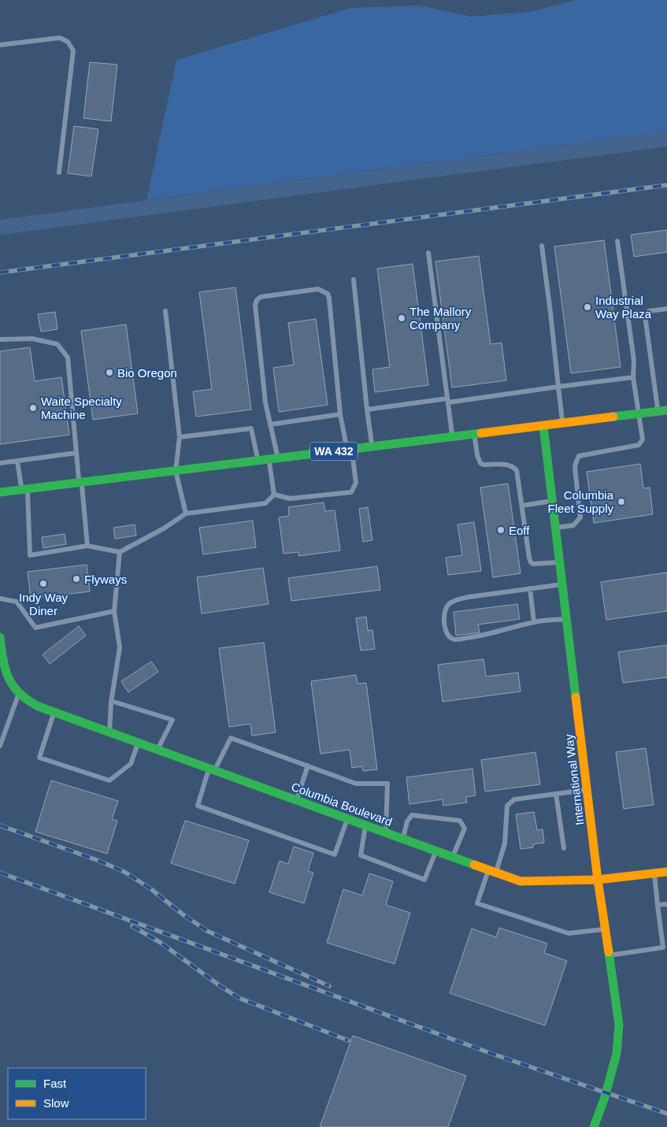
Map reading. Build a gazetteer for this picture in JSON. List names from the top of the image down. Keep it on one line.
{"streets":{"main road":["WA 432","International Way","Columbia Boulevard"]},"crossings":[["WA 432","International Way"],["International Way","Columbia Boulevard"]],"places":["Industrial Way Plaza","The Mallory Company","Bio Oregon","Waite Specialty Machine","Columbia Fleet Supply","Eoff","Flyways","Indy Way Diner"],"legend":["Fast","Slow"]}
